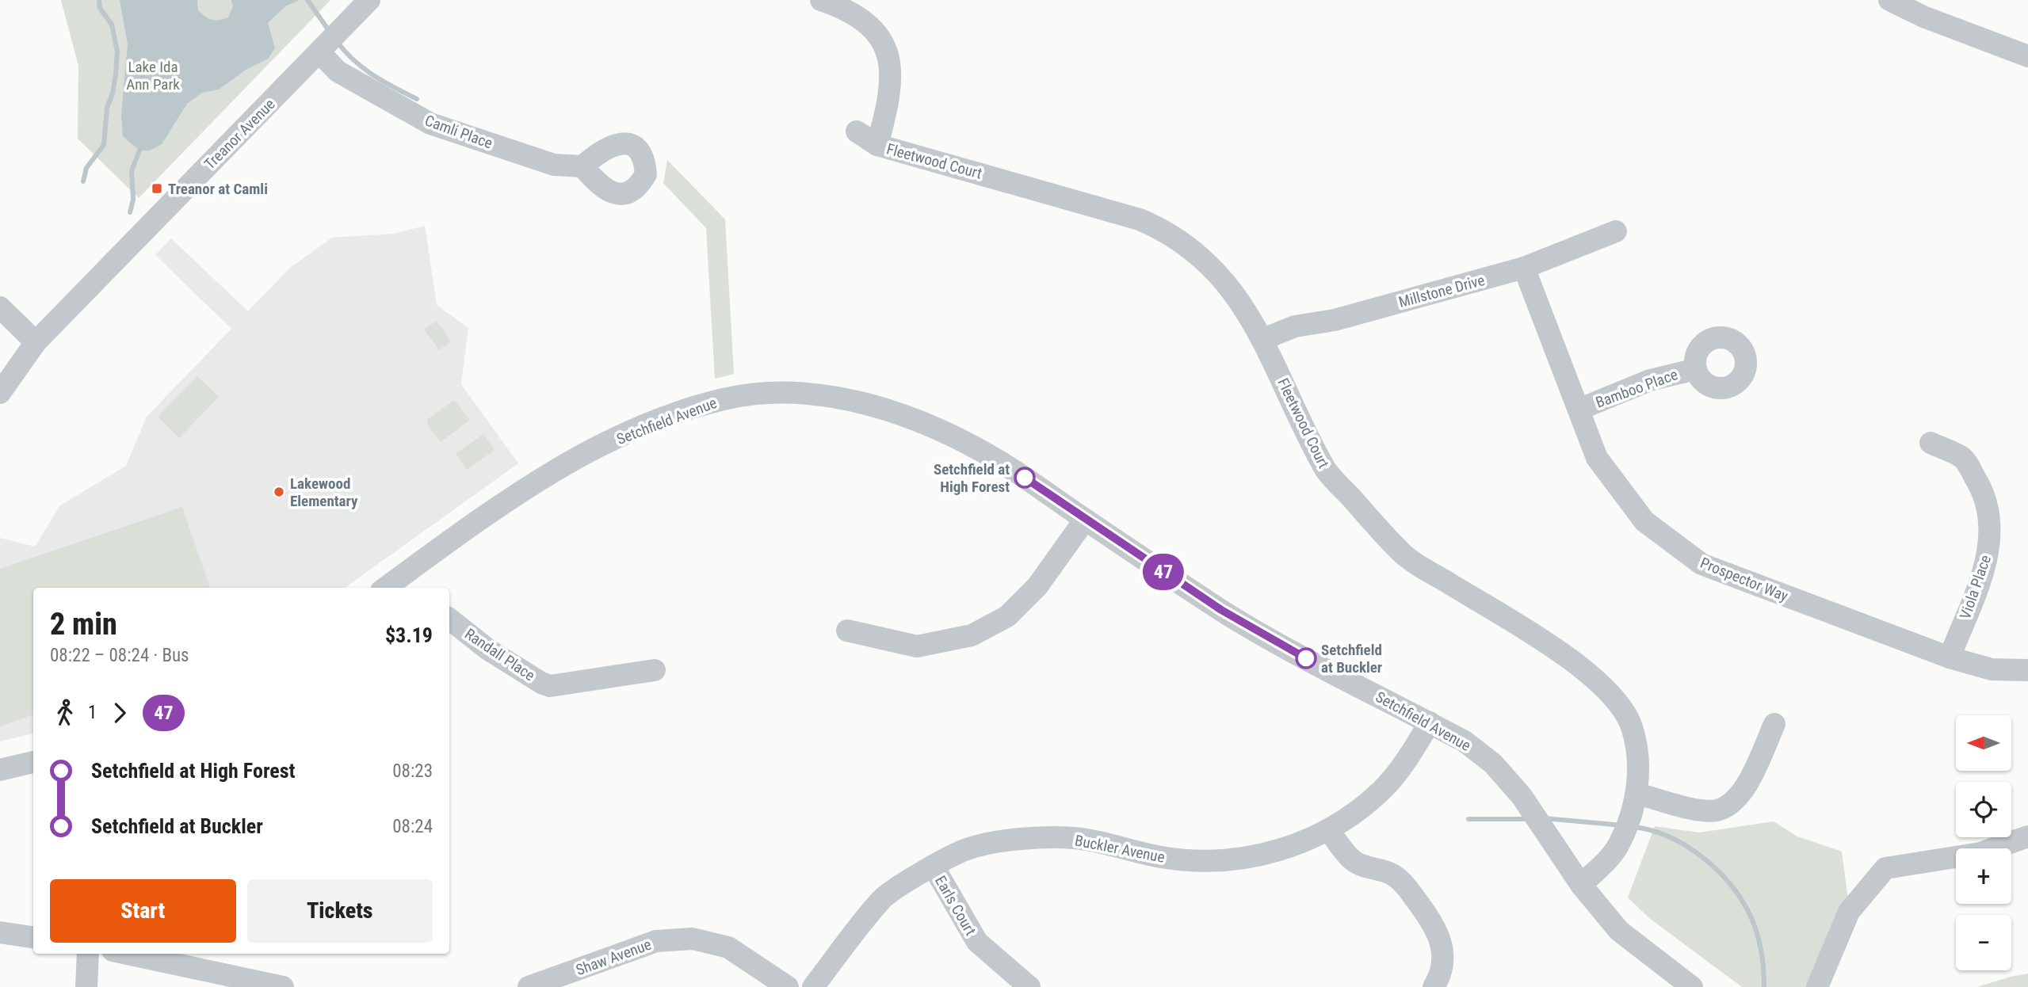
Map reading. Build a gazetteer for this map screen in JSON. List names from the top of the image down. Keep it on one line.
{"streets":{"street":["Camli Place","Treanor Avenue","Fleetwood Court","Millstone Drive","Bamboo Place","Setchfield Avenue","Prospector Way","Viola Place","Randall Place","Buckler Avenue","Earls Court","Shaw Avenue"]},"crossings":[["Camli Place","Treanor Avenue"],["Fleetwood Court","Millstone Drive"],["Fleetwood Court","Setchfield Avenue"],["Millstone Drive","Prospector Way"],["Bamboo Place","Prospector Way"],["Setchfield Avenue","Buckler Avenue"],["Prospector Way","Viola Place"],["Buckler Avenue","Earls Court"]],"parks":["Lake Ida Ann Park"],"places":{"transit":["Treanor at Camli"],"other":["Setchfield at High Forest","Lakewood Elementary","Setchfield at Buckler"]},"lines":["bus line 47"],"north":"left","page":{"on_map":"47","heading":["2 min","08:22 – 08:24 · Bus","$3.19"],"legs":["1","47"],"map_buttons":["+","−"],"list":[{"name":"Setchfield at High Forest","value":"08:23"},{"name":"Setchfield at Buckler","value":"08:24"}],"buttons":["Start","Tickets"]}}
